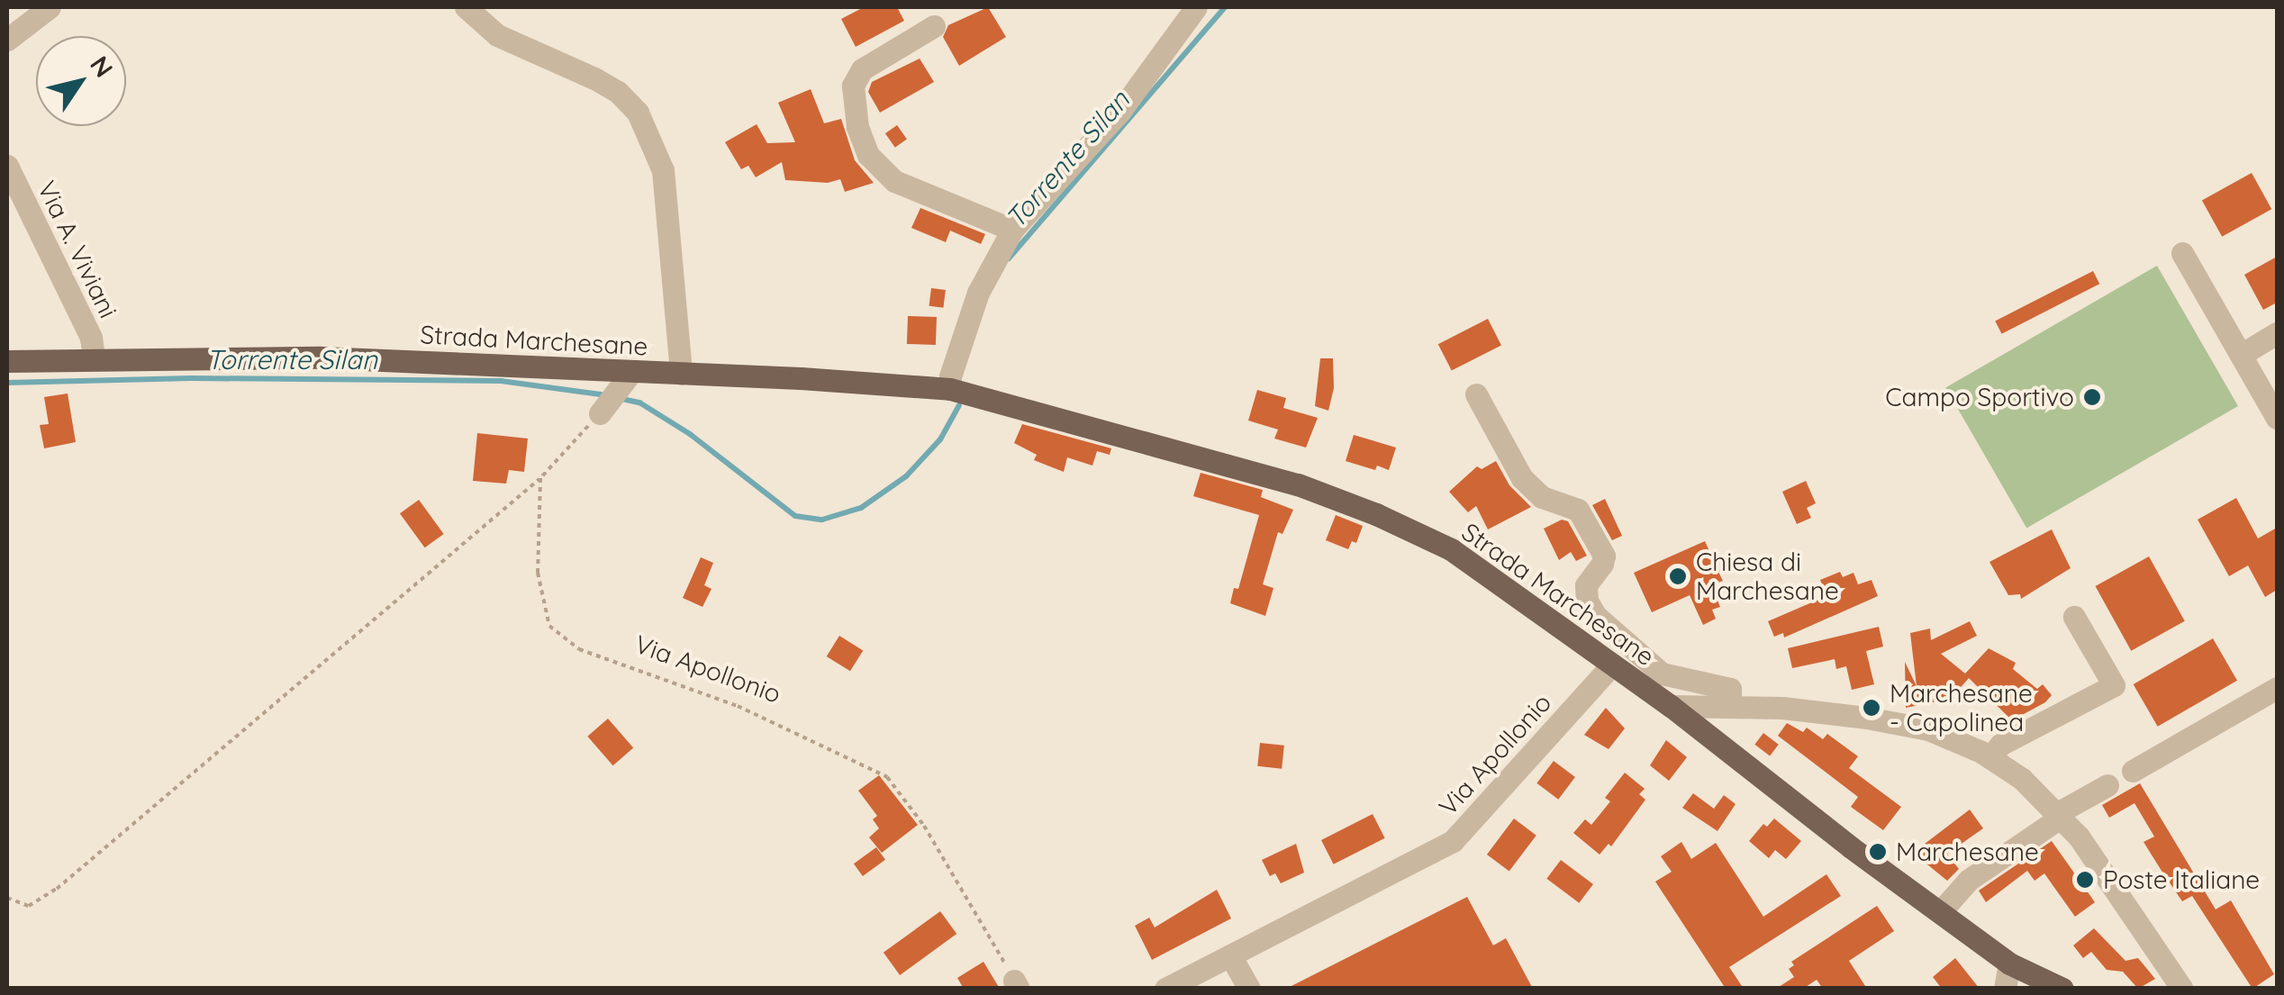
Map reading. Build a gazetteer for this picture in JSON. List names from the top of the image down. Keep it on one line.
{"streets":{"main road":["Strada Marchesane"],"street":["Via A. Viviani","Via Apollonio"]},"crossings":[["Via A. Viviani","Strada Marchesane"],["Strada Marchesane","Via Apollonio"]],"water":["Torrente Silan"],"places":["Campo Sportivo","Chiesa di Marchesane","Marchesane - Capolinea","Marchesane","Poste Italiane"],"north":"top right"}
